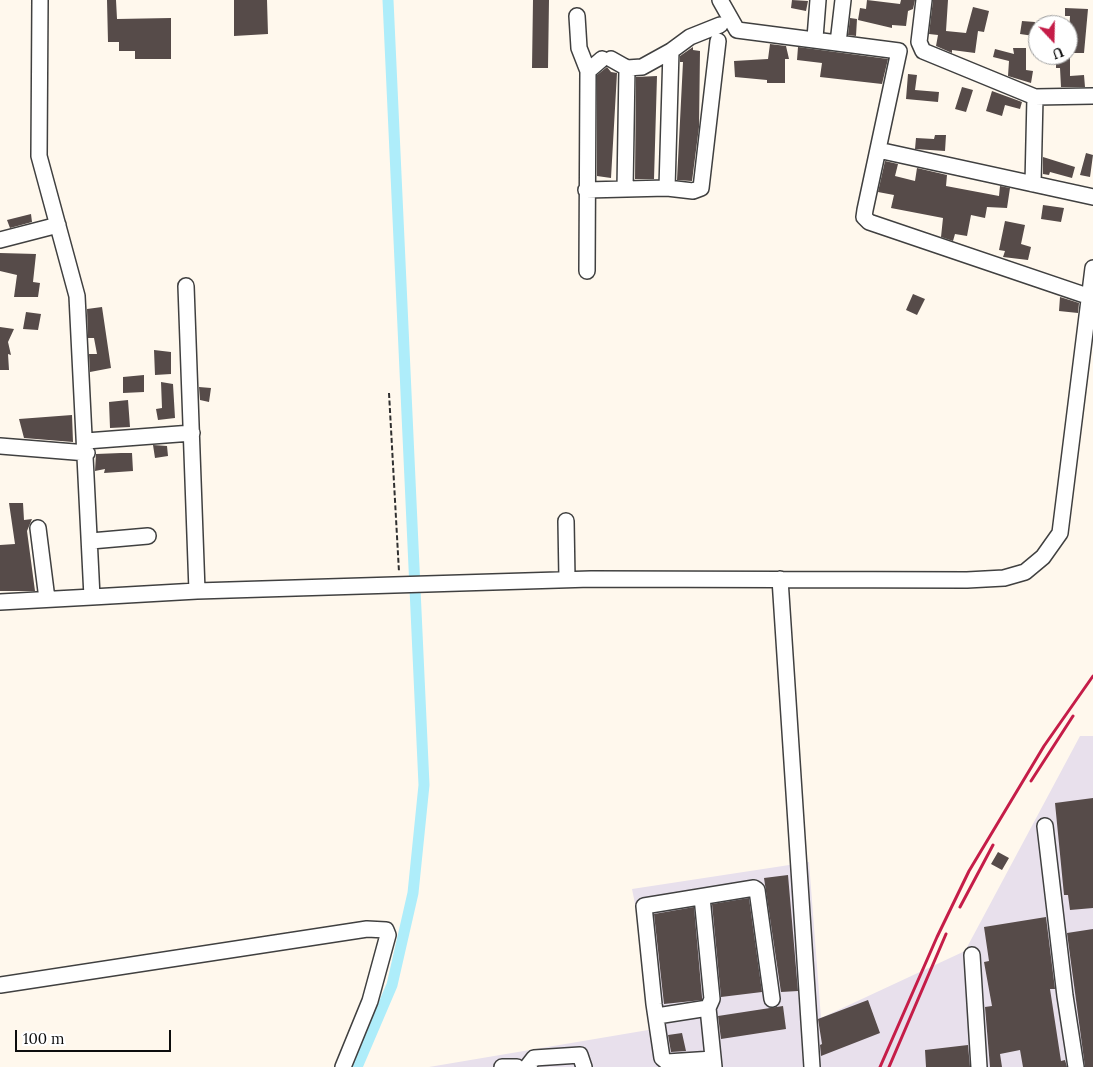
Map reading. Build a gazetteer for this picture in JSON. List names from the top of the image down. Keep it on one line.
{"scale_bar":"100 m","north":"bottom"}
